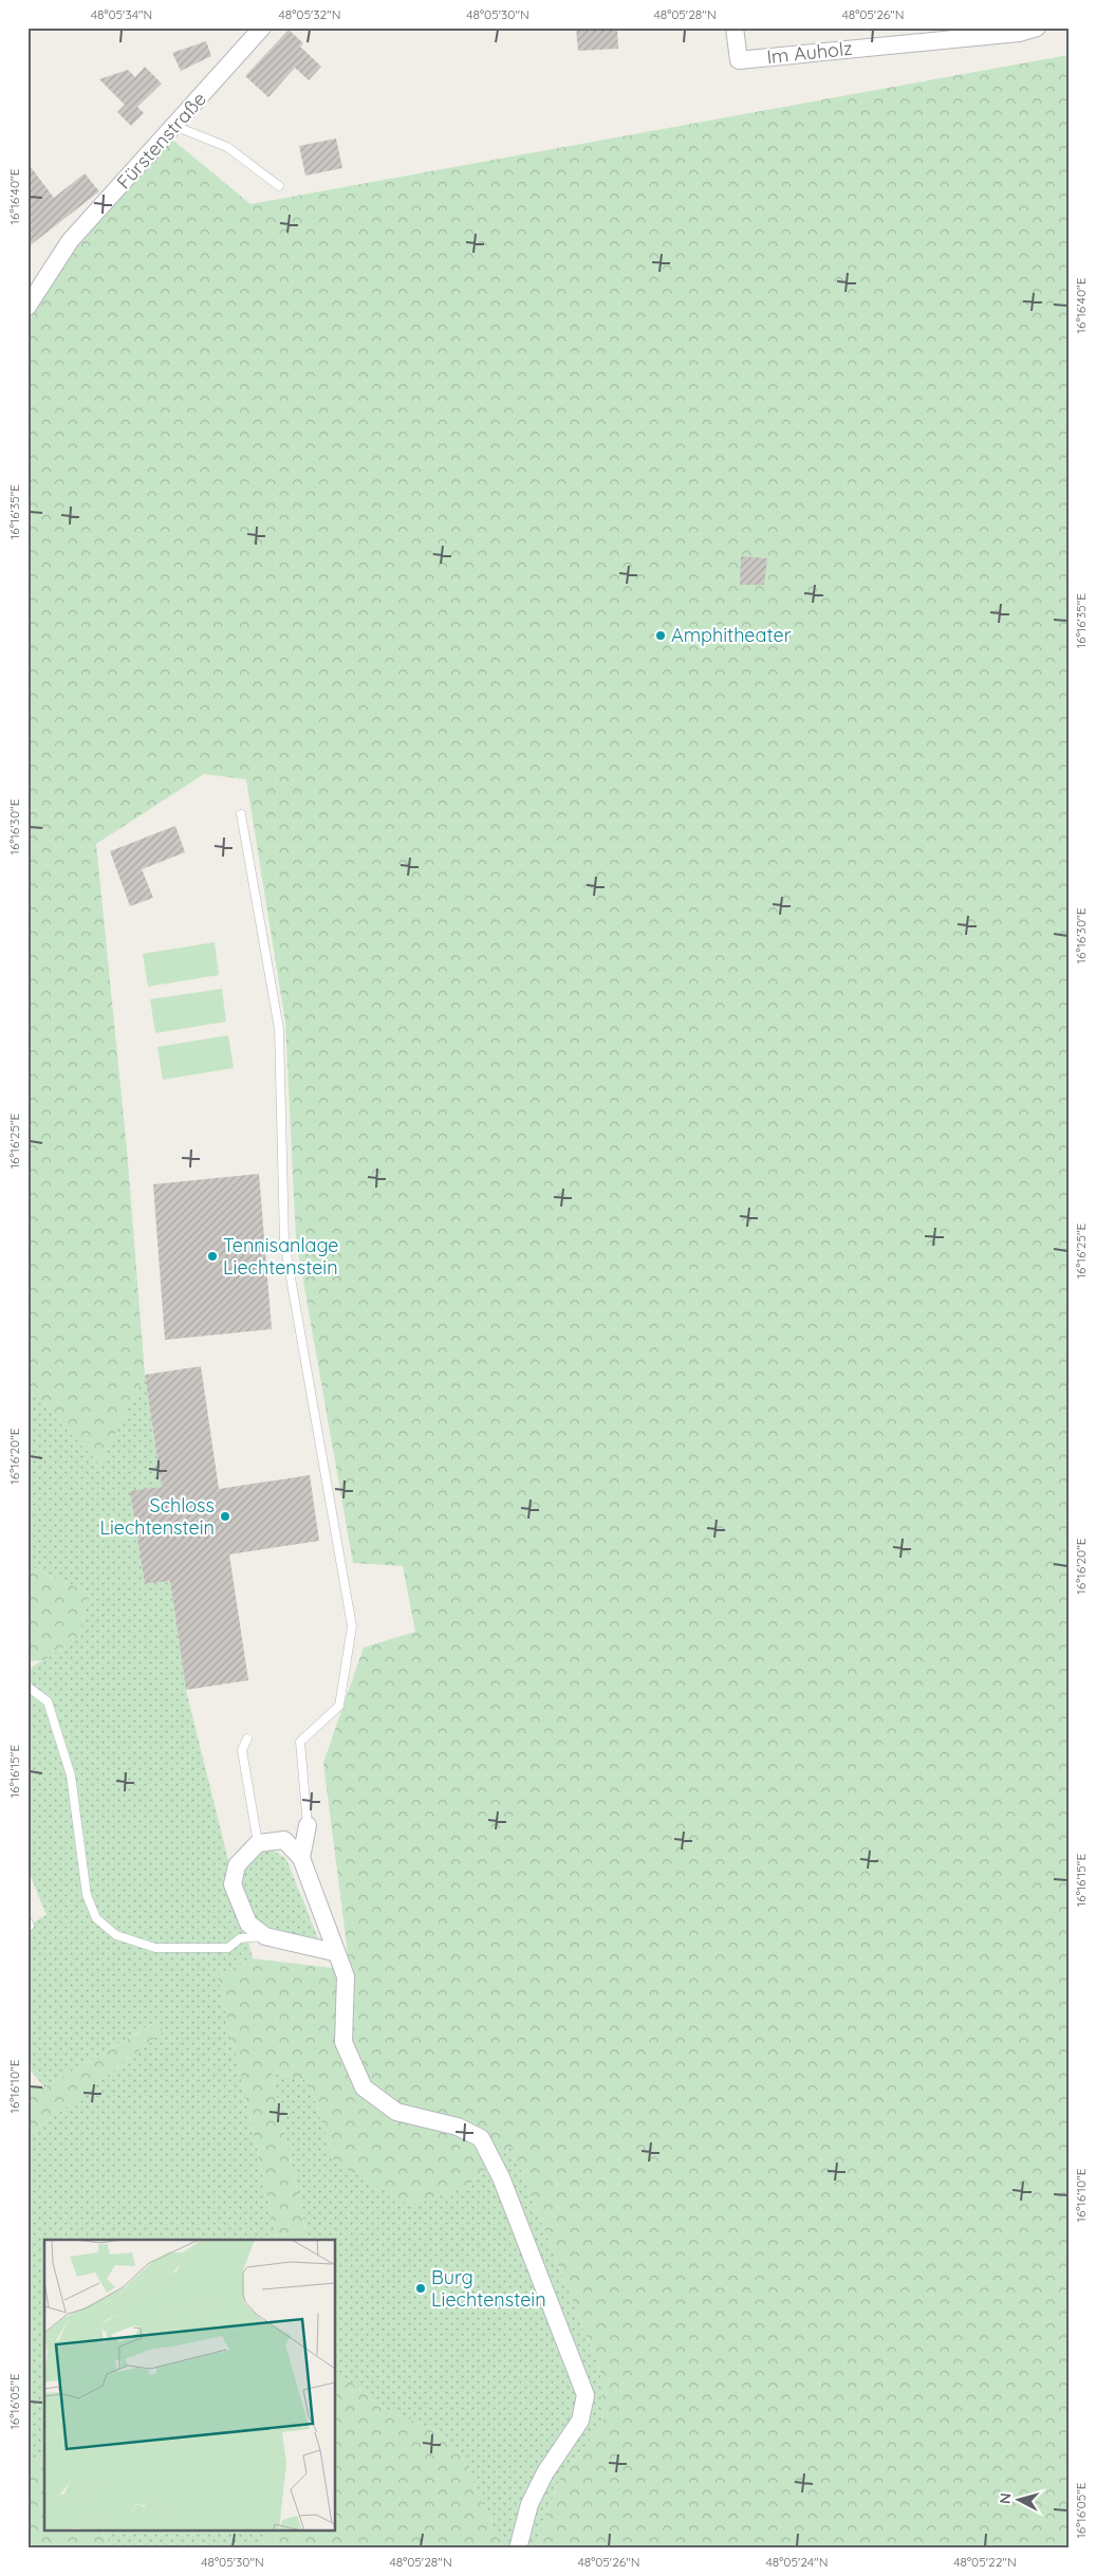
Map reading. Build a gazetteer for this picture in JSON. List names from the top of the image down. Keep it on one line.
{"streets":{"street":["Im Auholz","Fürstenstraße"]},"places":["Amphitheater","Tennisanlage Liechtenstein","Schloss Liechtenstein","Burg Liechtenstein"],"north":"left","coordinates":["48°05'34\"N","48°05'32\"N","48°05'30\"N","48°05'28\"N","48°05'26\"N","16°16'40\"E","16°16'35\"E","16°16'30\"E","16°16'25\"E","16°16'20\"E","16°16'15\"E","16°16'10\"E","16°16'05\"E","48°05'24\"N","48°05'22\"N"]}
